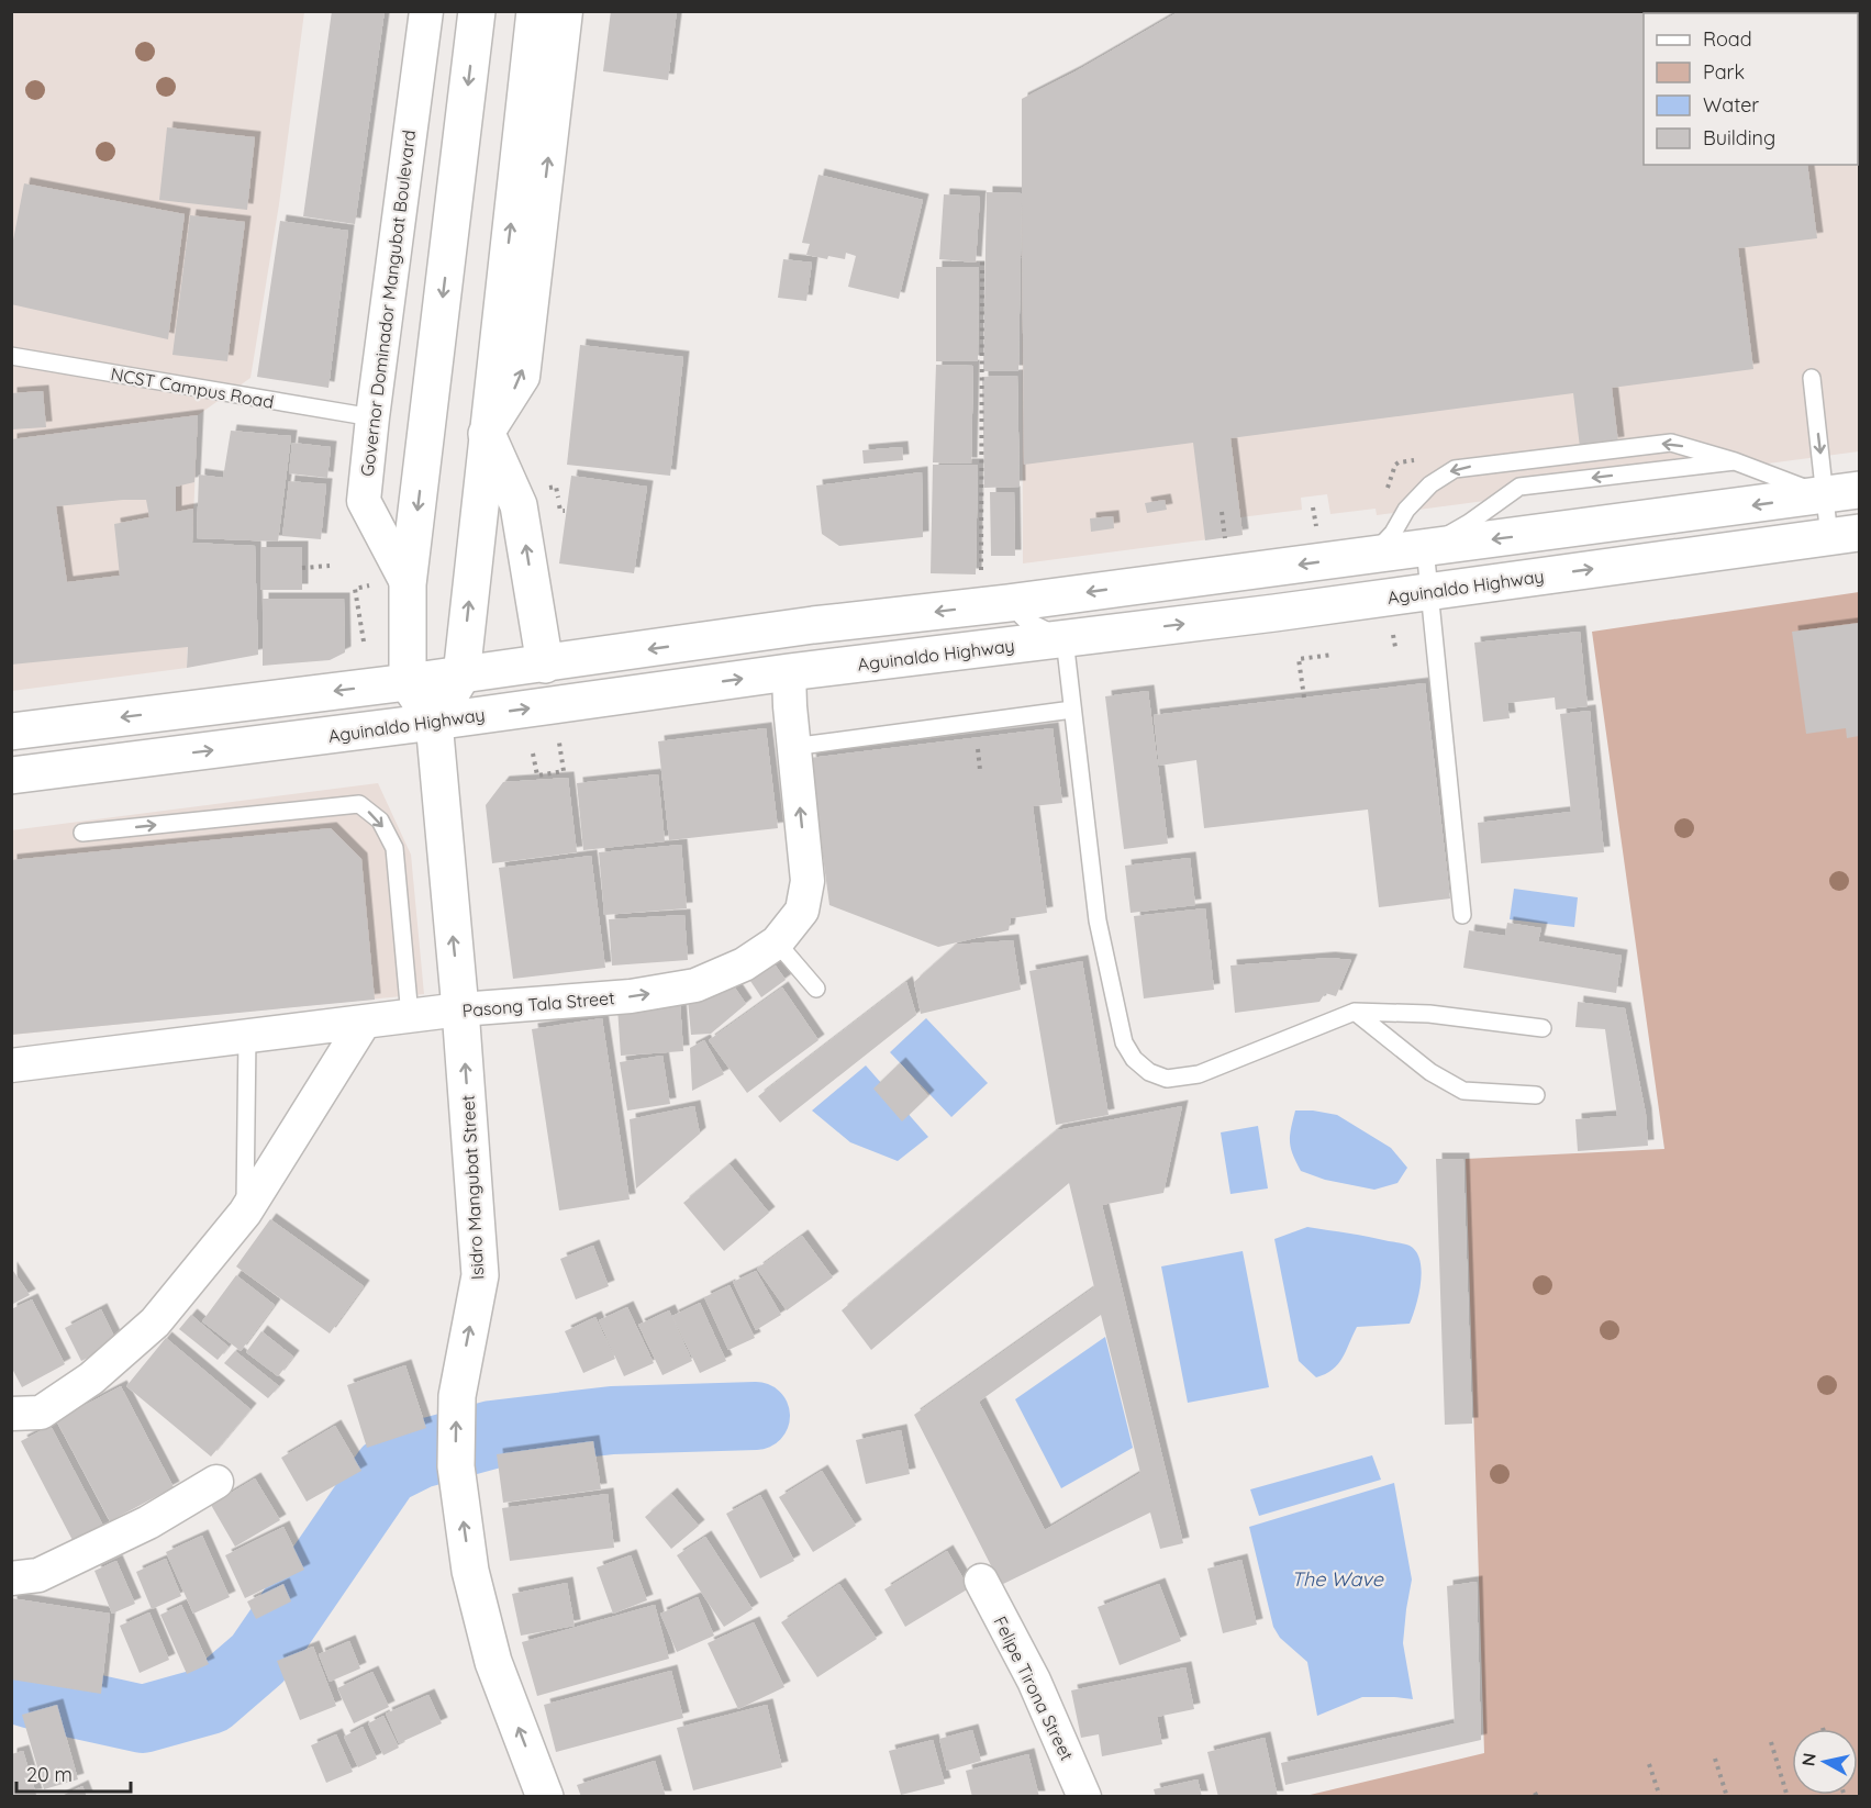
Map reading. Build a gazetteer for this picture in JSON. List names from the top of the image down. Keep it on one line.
{"streets":{"main road":["Governor Dominador Mangubat Boulevard","Aguinaldo Highway","Isidro Mangubat Street"],"street":["Pasong Tala Street","Felipe Tirona Street"],"lane":["NCST Campus Road"]},"crossings":[["Governor Dominador Mangubat Boulevard","NCST Campus Road"],["Aguinaldo Highway","Pasong Tala Street"],["Aguinaldo Highway","Isidro Mangubat Street"],["Pasong Tala Street","Isidro Mangubat Street"]],"one_way":["Isidro Mangubat Street"],"water":["The Wave"],"legend":["Road","Park","Water","Building"],"scale_bar":"20 m","north":"left"}
